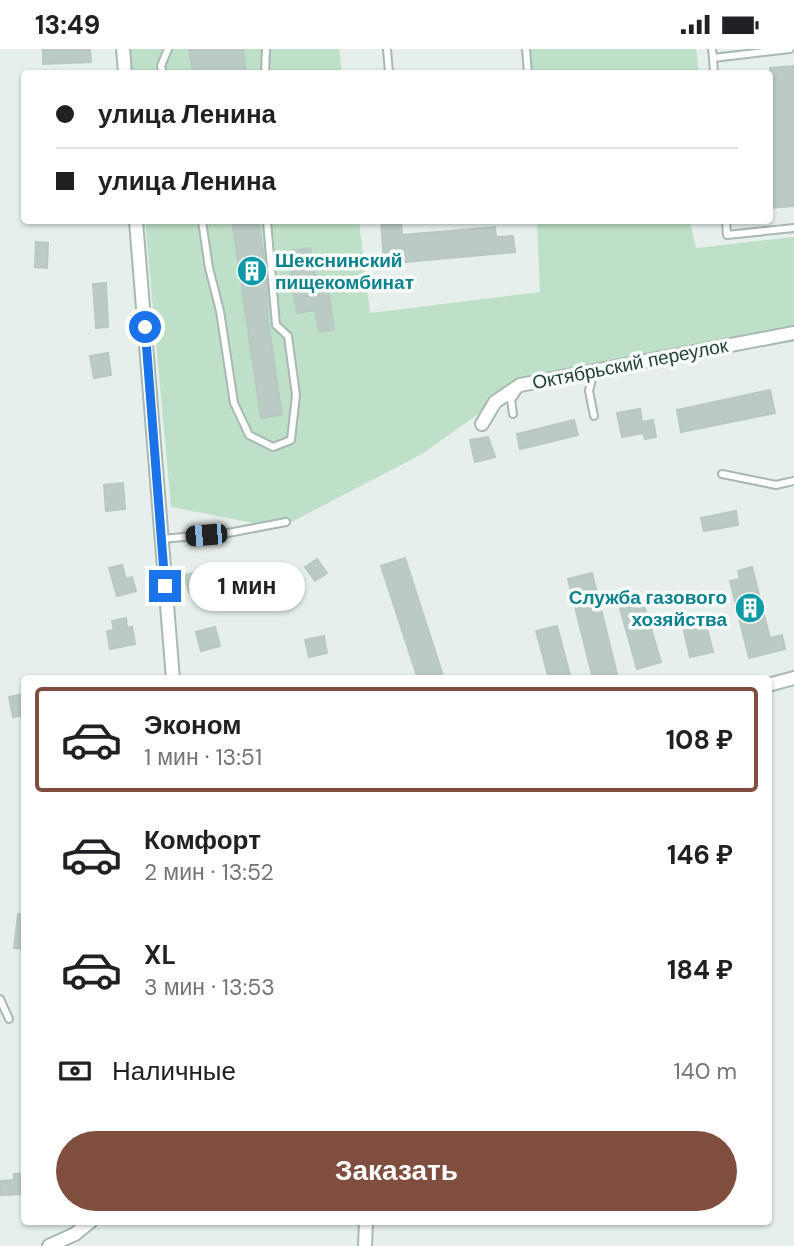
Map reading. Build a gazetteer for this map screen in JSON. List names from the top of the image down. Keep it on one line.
{"streets":{"street":["Октябрьский переулок"]},"places":{"building":["Шекснинский пищекомбинат","Служба газового хозяйства"]},"page":{"status":"13:49","banner":["улица Ленина","улица Ленина"],"bubble":"1 мин","list":[{"name":"Эконом","note":"1 мин · 13:51","value":"108 ₽"},{"name":"Комфорт","note":"2 мин · 13:52","value":"146 ₽"},{"name":"XL","note":"3 мин · 13:53","value":"184 ₽"}],"pay":["Наличные","140 m"],"buttons":"Заказать"}}
